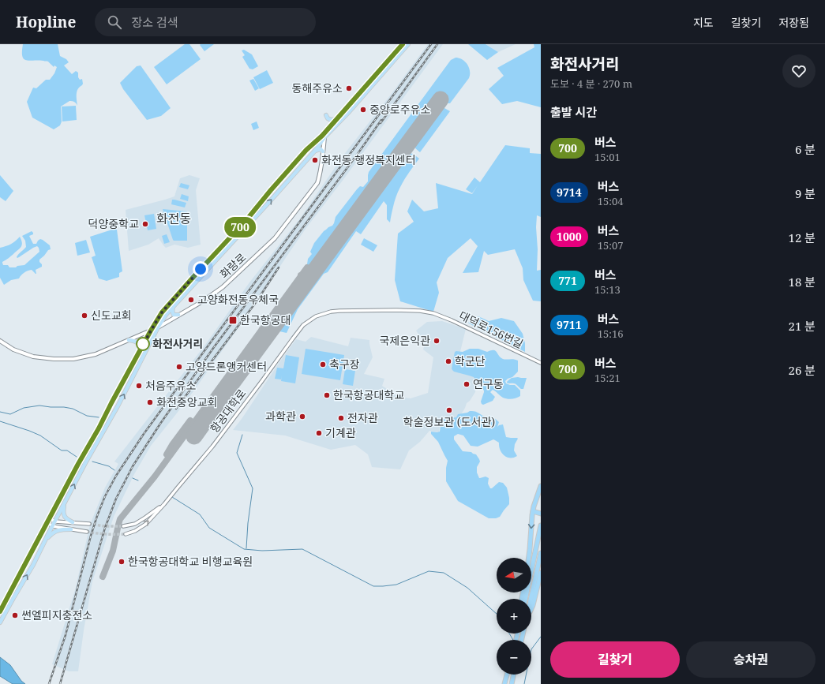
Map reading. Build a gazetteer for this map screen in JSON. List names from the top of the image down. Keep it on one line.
{"streets":{"main road":["화랑로"],"street":["대덕로156번길","항공대학로"]},"crossings":[["대덕로156번길","항공대학로"]],"districts":["화전동"],"places":{"other":["동해주유소","중앙로주유소","화전동 행정복지센터","덕양중학교","고양화전동우체국","신도교회","국제은익관","화전사거리","학군단","축구장","고양드론앵커센터","연구동","처음주유소","한국항공대학교","화전중앙교회","학술정보관 (도서관)","과학관","전자관","기계관","한국항공대학교 비행교육원","썬엘피지충전소"],"transit":["한국항공대"]},"lines":["bus line 700"],"north":"left","page":{"header":"Hopline","search":"장소 검색","nav":["지도","길찾기","저장됨"],"on_map":"700","heading":[["화전사거리","도보 · 4 분 · 270 m"],"출발 시간"],"list":[{"mark":"700","name":"버스","note":"15:01","value":"6 분"},{"mark":"9714","name":"버스","note":"15:04","value":"9 분"},{"mark":"1000","name":"버스","note":"15:07","value":"12 분"},{"mark":"771","name":"버스","note":"15:13","value":"18 분"},{"mark":"9711","name":"버스","note":"15:16","value":"21 분"},{"mark":"700","name":"버스","note":"15:21","value":"26 분"}],"map_buttons":["+","−"],"buttons":["길찾기","승차권"]}}
